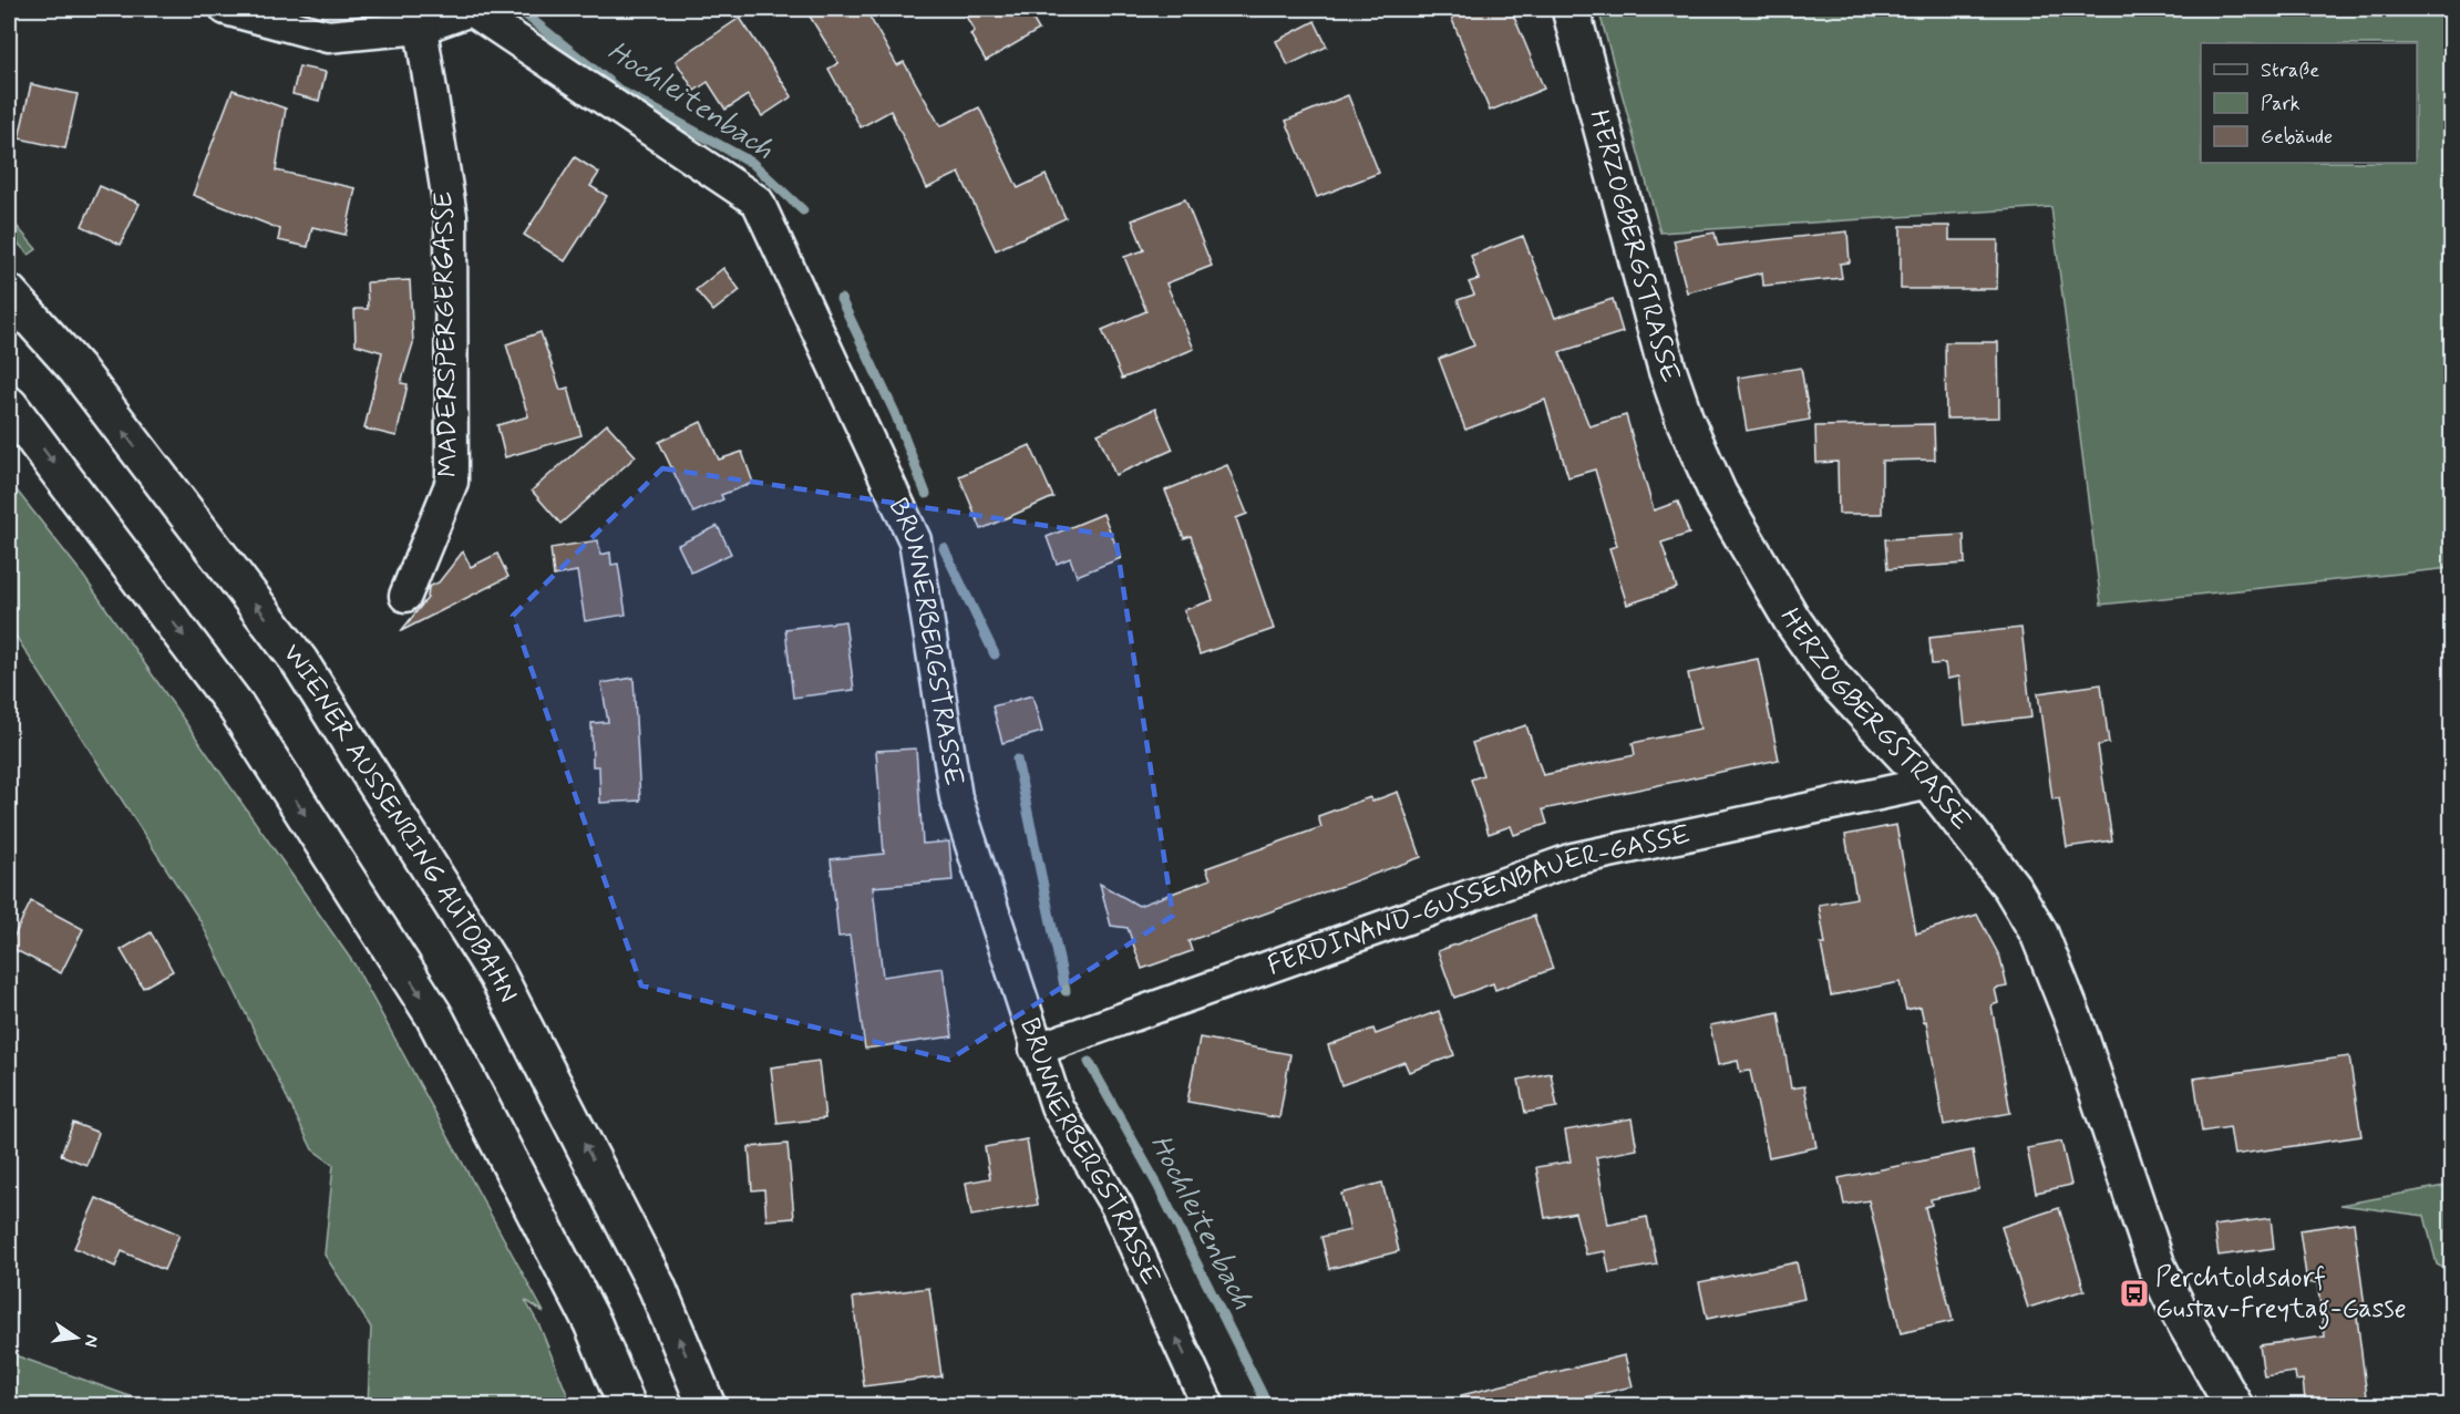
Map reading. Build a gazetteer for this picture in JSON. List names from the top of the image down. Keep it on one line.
{"streets":{"main road":["HERZOGBERGSTRASSE","WIENER AUSSENRING AUTOBAHN"],"street":["MADERSPERGERGASSE","BRUNNERBERGSTRASSE","FERDINAND-GUSSENBAUER-GASSE"]},"crossings":[["HERZOGBERGSTRASSE","FERDINAND-GUSSENBAUER-GASSE"],["BRUNNERBERGSTRASSE","FERDINAND-GUSSENBAUER-GASSE"]],"water":["Hochleitenbach"],"places":{"bus stop":["Perchtoldsdorf Gustav-Freytag-Gasse"]},"legend":["Straße","Park","Gebäude"],"north":"right"}
